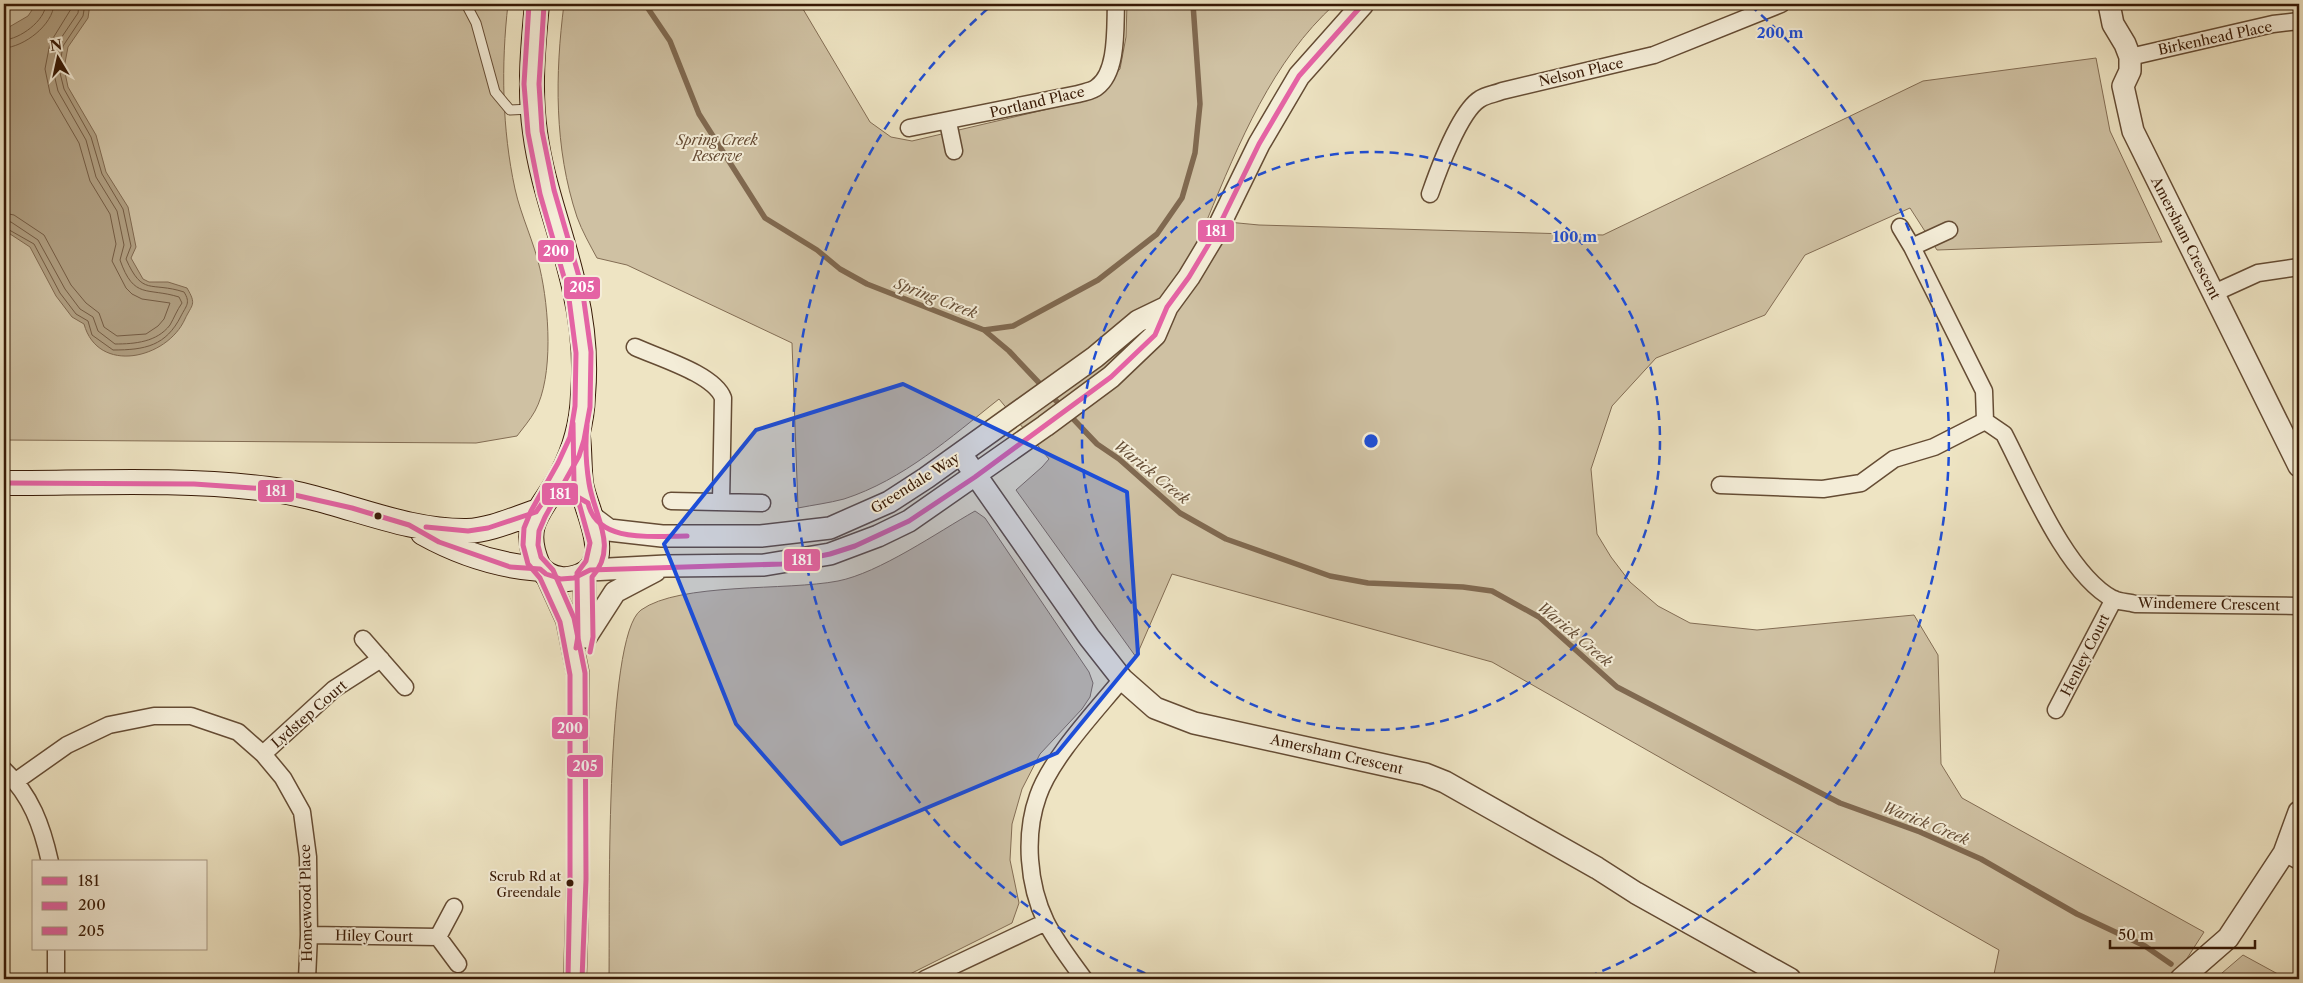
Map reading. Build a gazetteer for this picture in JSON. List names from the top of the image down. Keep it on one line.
{"streets":{"street":["Birkenhead Place","Nelson Place","Portland Place","Amersham Crescent","Greendale Way","Windemere Crescent","Henley Court","Lydstep Court","Homewood Place","Hiley Court"]},"crossings":[["Birkenhead Place","Amersham Crescent"],["Amersham Crescent","Greendale Way"],["Windemere Crescent","Henley Court"],["Lydstep Court","Homewood Place"],["Homewood Place","Hiley Court"]],"water":["Spring Creek","Warick Creek"],"parks":["Spring Creek Reserve"],"places":["Scrub Rd at Greendale"],"lines":["transit line 181","transit line 200","transit line 205"],"legend":["181","200","205"],"scale_bar":"50 m","north":"top","rings":["200 m","100 m"]}
